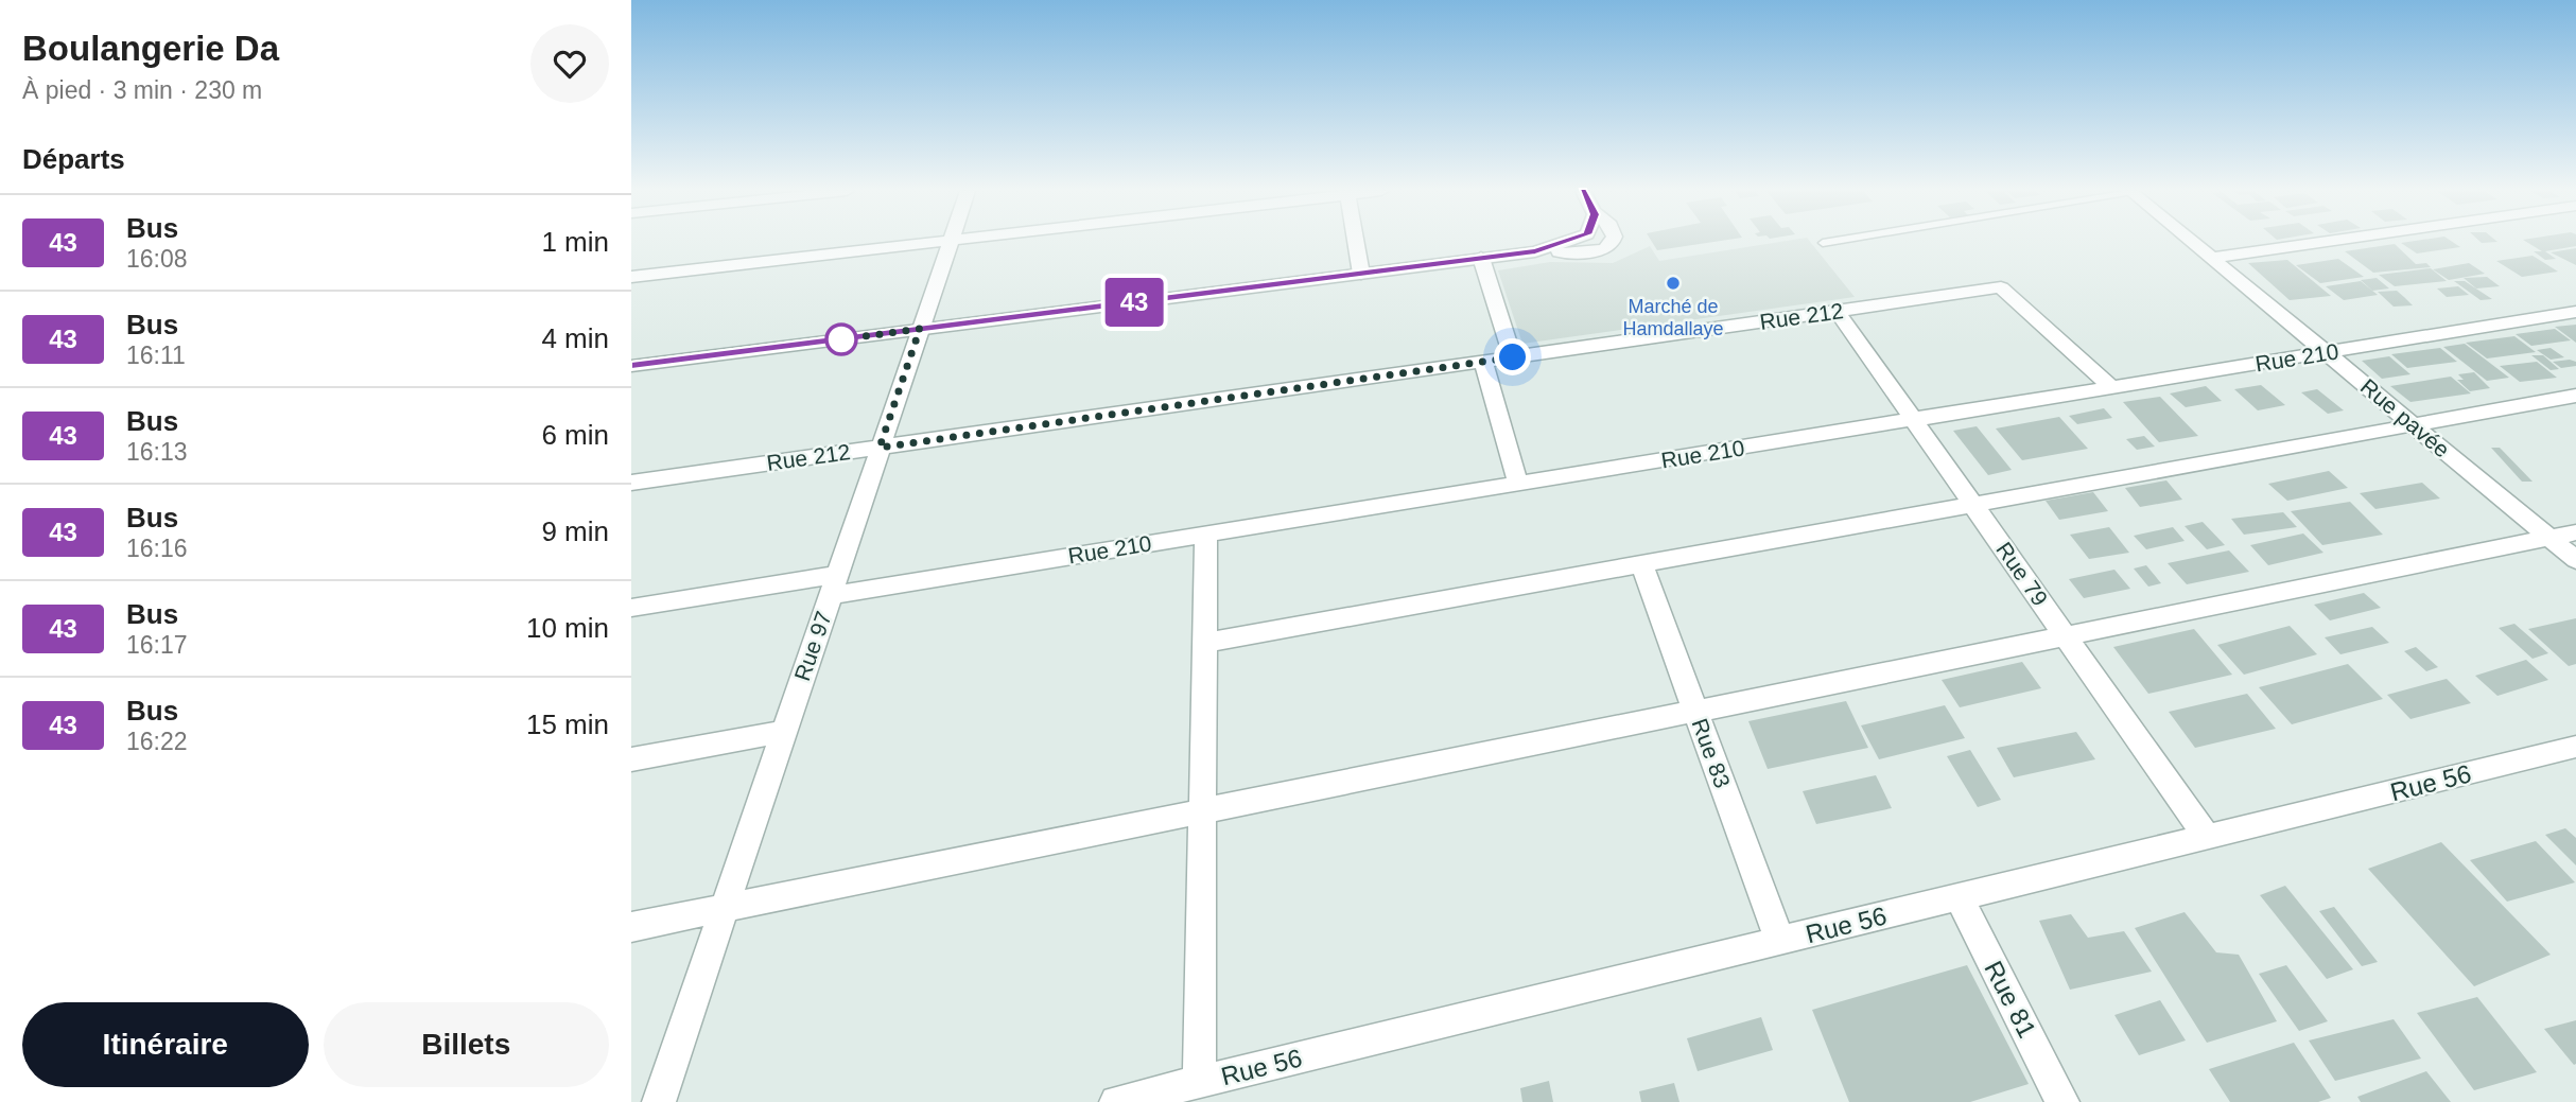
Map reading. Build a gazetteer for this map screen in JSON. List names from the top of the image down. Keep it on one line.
{"streets":{"street":["Rue 212","Rue 210","Rue pavée","Rue 79","Rue 97","Rue 83","Rue 56","Rue 81"]},"crossings":[["Rue 212","Rue 210"],["Rue 212","Rue 79"],["Rue 212","Rue 97"],["Rue 210","Rue pavée"],["Rue 210","Rue 79"],["Rue 210","Rue 97"],["Rue 79","Rue 56"],["Rue 83","Rue 56"],["Rue 56","Rue 81"]],"places":["Marché de Hamdallaye"],"lines":["bus line 43"],"page":{"heading":[["Boulangerie Da","À pied · 3 min · 230 m"],"Départs"],"on_map":"43","list":[{"mark":"43","name":"Bus","note":"16:08","value":"1 min"},{"mark":"43","name":"Bus","note":"16:11","value":"4 min"},{"mark":"43","name":"Bus","note":"16:13","value":"6 min"},{"mark":"43","name":"Bus","note":"16:16","value":"9 min"},{"mark":"43","name":"Bus","note":"16:17","value":"10 min"},{"mark":"43","name":"Bus","note":"16:22","value":"15 min"}],"buttons":["Itinéraire","Billets"]}}
